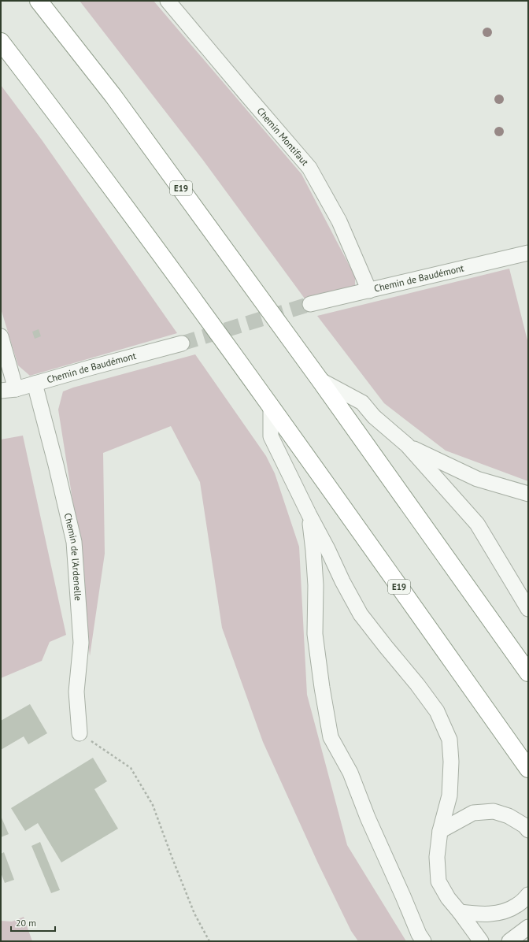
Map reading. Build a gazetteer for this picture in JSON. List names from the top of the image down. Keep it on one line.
{"streets":{"highway":["E19"],"street":["Chemin Montifaut","Chemin de Baudémont","Chemin de l'Ardenelle"]},"crossings":[["Chemin Montifaut","Chemin de Baudémont"],["Chemin de Baudémont","Chemin de l'Ardenelle"]],"scale_bar":"20 m"}
